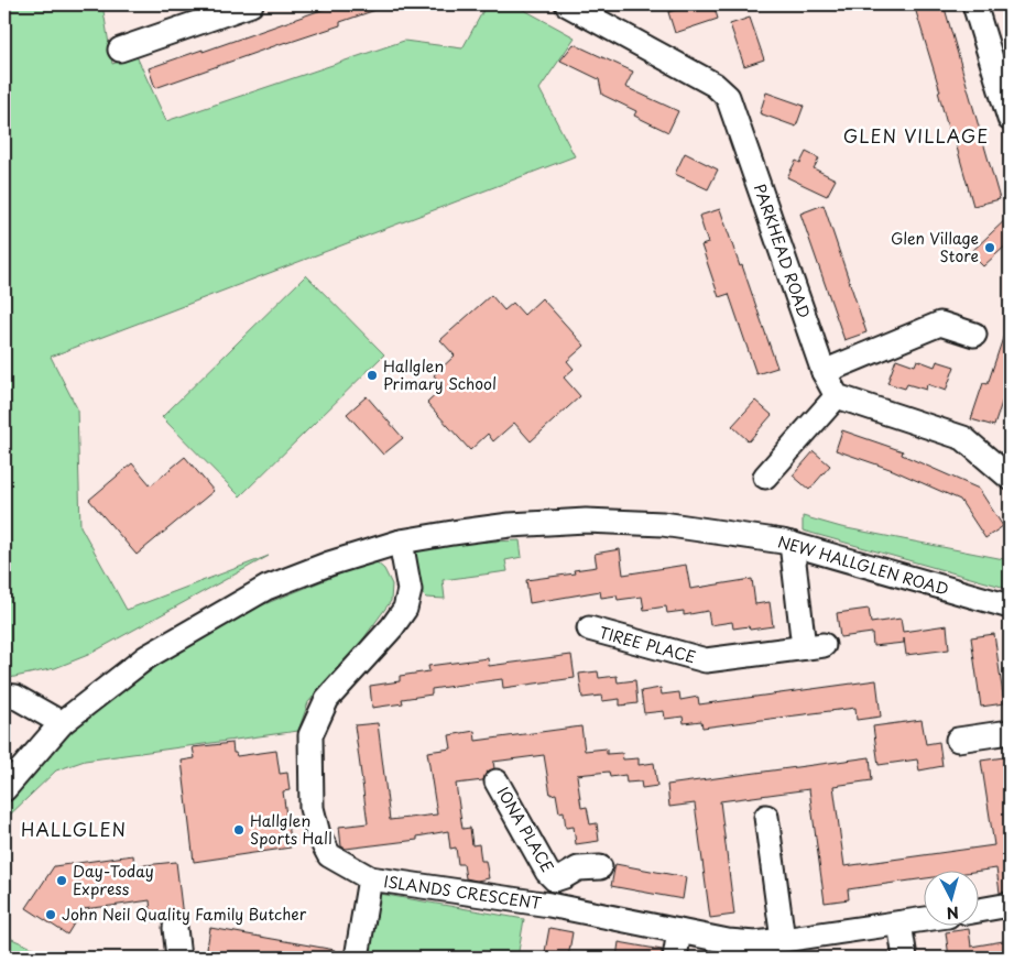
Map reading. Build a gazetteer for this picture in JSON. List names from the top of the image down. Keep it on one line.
{"streets":{"street":["PARKHEAD ROAD","NEW HALLGLEN ROAD","TIREE PLACE","IONA PLACE","ISLANDS CRESCENT"]},"crossings":[["NEW HALLGLEN ROAD","TIREE PLACE"],["NEW HALLGLEN ROAD","ISLANDS CRESCENT"],["IONA PLACE","ISLANDS CRESCENT"]],"districts":["GLEN VILLAGE","HALLGLEN"],"places":["Glen Village Store","Hallglen Primary School","Hallglen Sports Hall","Day-Today Express","John Neil Quality Family Butcher"],"north":"bottom"}
